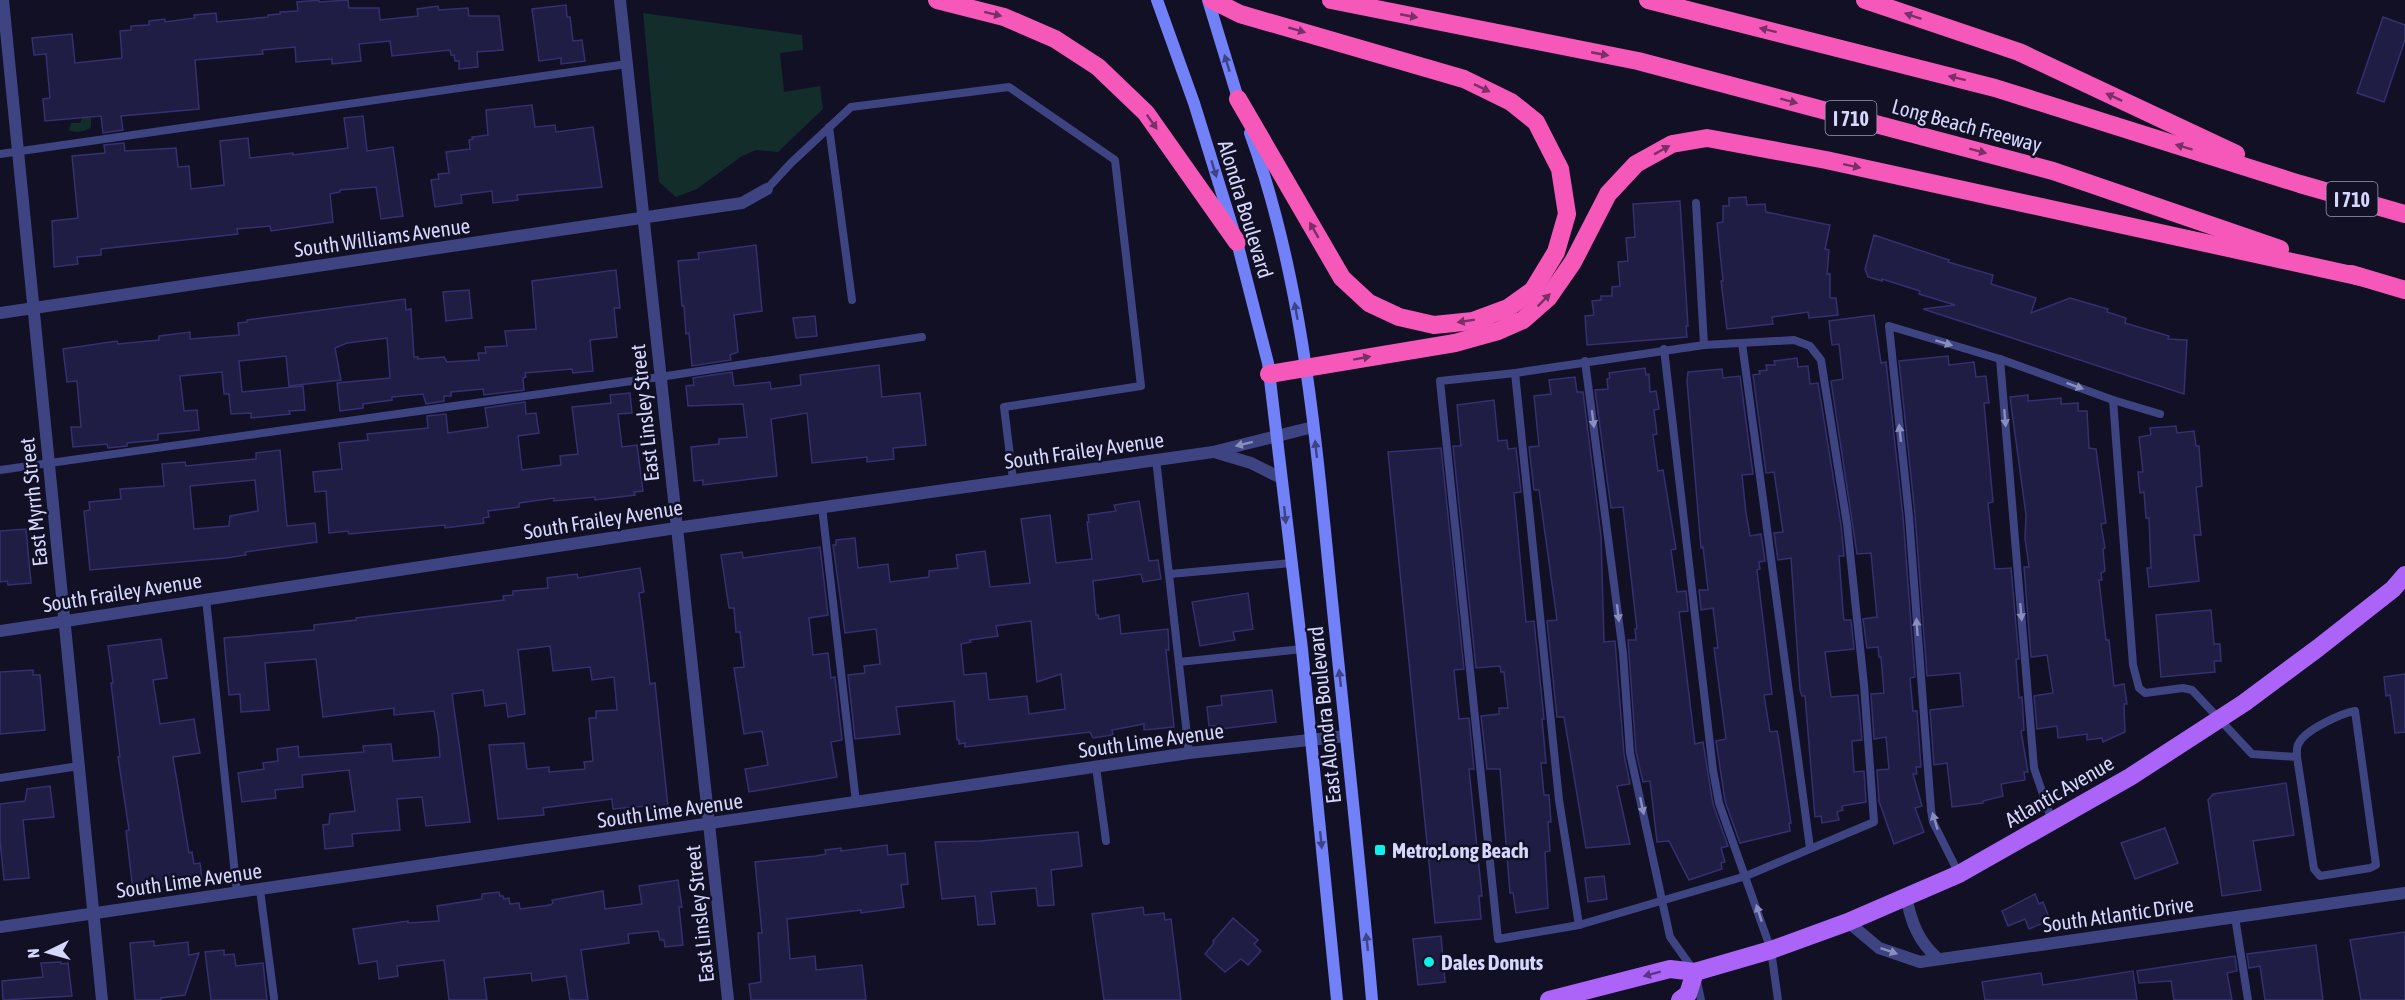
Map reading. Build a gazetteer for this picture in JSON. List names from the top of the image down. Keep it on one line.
{"streets":{"highway":["I 710","Long Beach Freeway"],"main road":["Alondra Boulevard","East Alondra Boulevard","Atlantic Avenue"],"street":["South Williams Avenue","East Linsley Street","South Frailey Avenue","East Myrrh Street","South Lime Avenue","South Atlantic Drive"]},"crossings":[["Alondra Boulevard","South Frailey Avenue"],["Alondra Boulevard","East Alondra Boulevard"],["South Williams Avenue","East Linsley Street"],["South Williams Avenue","East Myrrh Street"],["East Linsley Street","South Frailey Avenue"],["East Linsley Street","South Lime Avenue"],["South Frailey Avenue","East Myrrh Street"],["South Frailey Avenue","East Alondra Boulevard"],["East Myrrh Street","South Lime Avenue"],["East Alondra Boulevard","South Lime Avenue"],["Atlantic Avenue","South Atlantic Drive"]],"places":{"transit":["Metro;Long Beach"],"other":["Dales Donuts"]},"north":"left"}
